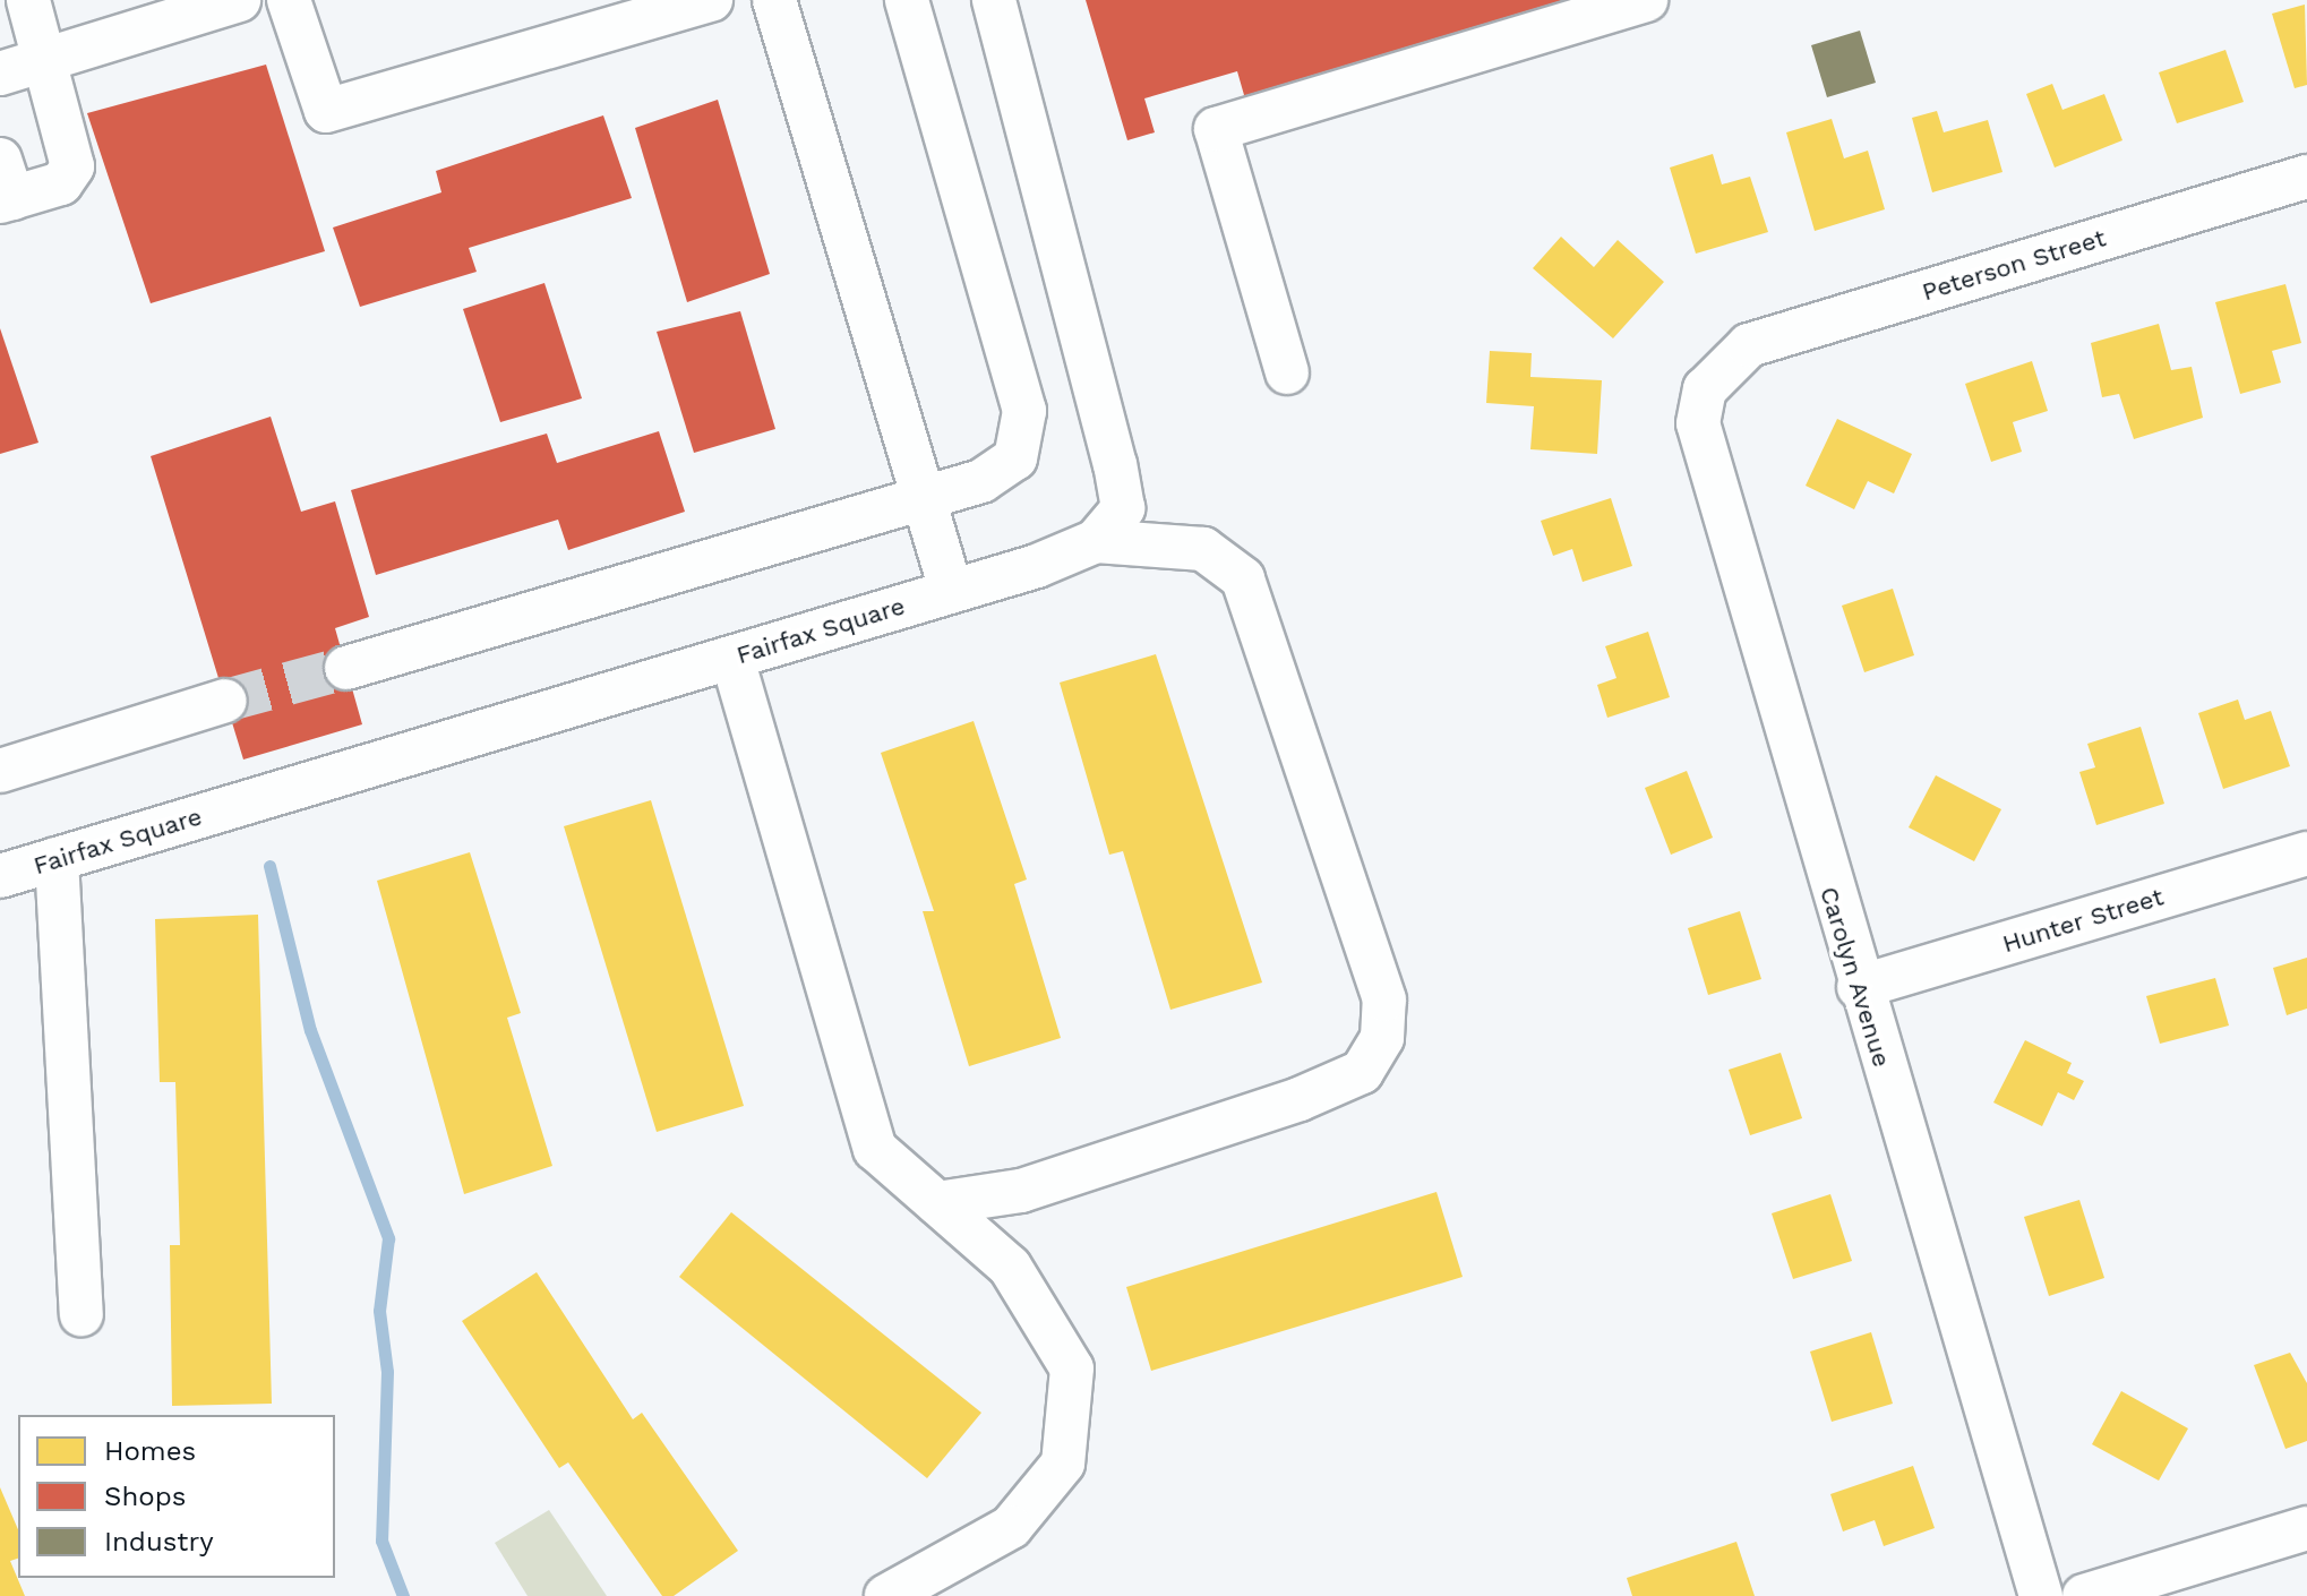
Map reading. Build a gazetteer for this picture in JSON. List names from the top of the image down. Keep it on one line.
{"streets":{"street":["Peterson Street","Fairfax Square","Hunter Street","Carolyn Avenue"]},"crossings":[["Peterson Street","Carolyn Avenue"],["Hunter Street","Carolyn Avenue"]],"legend":["Homes","Shops","Industry"]}
